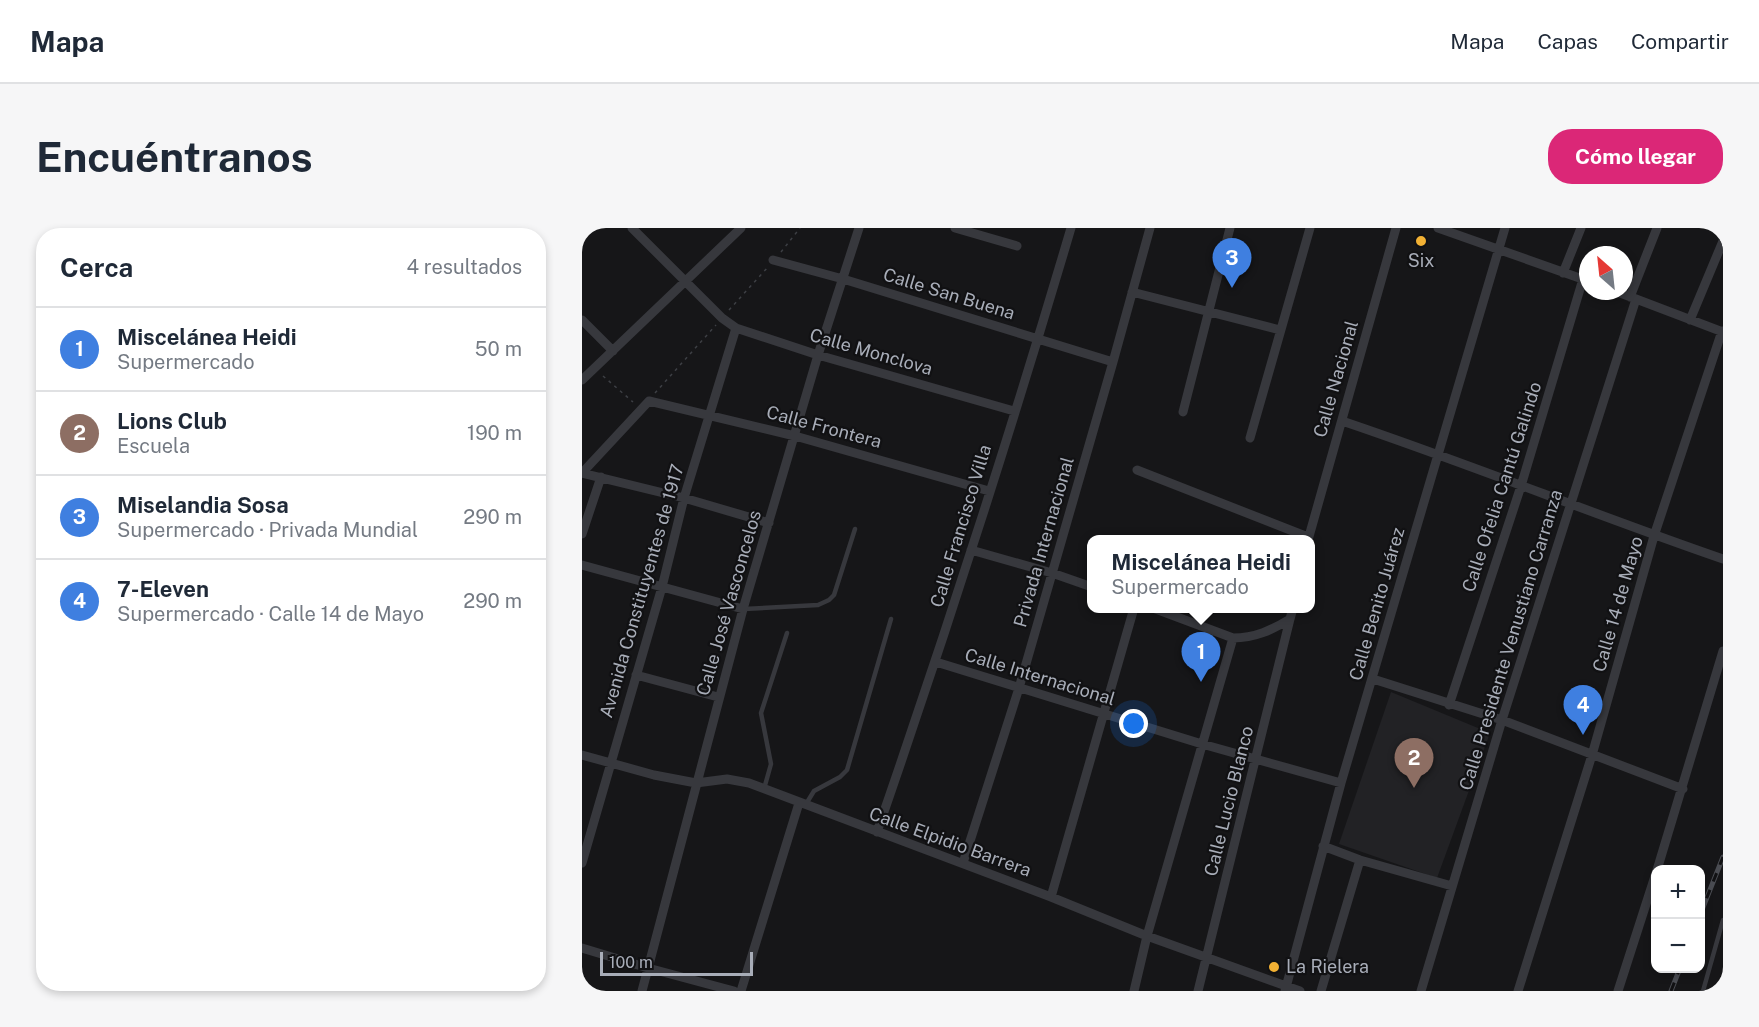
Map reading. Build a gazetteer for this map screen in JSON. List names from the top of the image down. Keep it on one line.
{"streets":{"street":["Calle San Buena","Calle Monclova","Calle Nacional","Calle Frontera","Calle Ofelia Cantú Galindo","Calle Francisco Villa","Privada Internacional","Avenida Constituyentes de 1917","Calle José Vasconcelos","Calle Benito Juárez","Calle 14 de Mayo","Calle Presidente Venustiano Carranza","Calle Internacional","Calle Lucio Blanco","Calle Elpidio Barrera"]},"crossings":[["Calle San Buena","Calle Francisco Villa"],["Calle San Buena","Privada Internacional"],["Calle San Buena","Calle José Vasconcelos"],["Calle Monclova","Calle Francisco Villa"],["Calle Monclova","Avenida Constituyentes de 1917"],["Calle Monclova","Calle José Vasconcelos"],["Calle Frontera","Calle Francisco Villa"],["Calle Frontera","Avenida Constituyentes de 1917"],["Calle Frontera","Calle José Vasconcelos"],["Calle Francisco Villa","Calle Internacional"],["Calle Francisco Villa","Calle Elpidio Barrera"],["Privada Internacional","Calle Internacional"],["Privada Internacional","Calle Elpidio Barrera"],["Avenida Constituyentes de 1917","Calle Elpidio Barrera"],["Calle José Vasconcelos","Calle Elpidio Barrera"],["Calle Benito Juárez","Calle Internacional"],["Calle Benito Juárez","Calle Elpidio Barrera"],["Calle Internacional","Calle Lucio Blanco"],["Calle Lucio Blanco","Calle Elpidio Barrera"]],"places":["Six","La Rielera"],"scale_bar":"100 m","north":"top left","page":{"header":"Mapa","nav":["Mapa","Capas","Compartir"],"buttons":"Cómo llegar","title":"Encuéntranos","heading":["Cerca","4 resultados"],"pins":["3","1","4","2"],"list":[{"mark":"1","name":"Miscelánea Heidi","note":"Supermercado","value":"50 m"},{"mark":"2","name":"Lions Club","note":"Escuela","value":"190 m"},{"mark":"3","name":"Miselandia Sosa","note":"Supermercado · Privada Mundial","value":"290 m"},{"mark":"4","name":"7-Eleven","note":"Supermercado · Calle 14 de Mayo","value":"290 m"}],"popup":["Miscelánea Heidi","Supermercado"],"map_buttons":["+","−"],"scale":"100 m"}}
